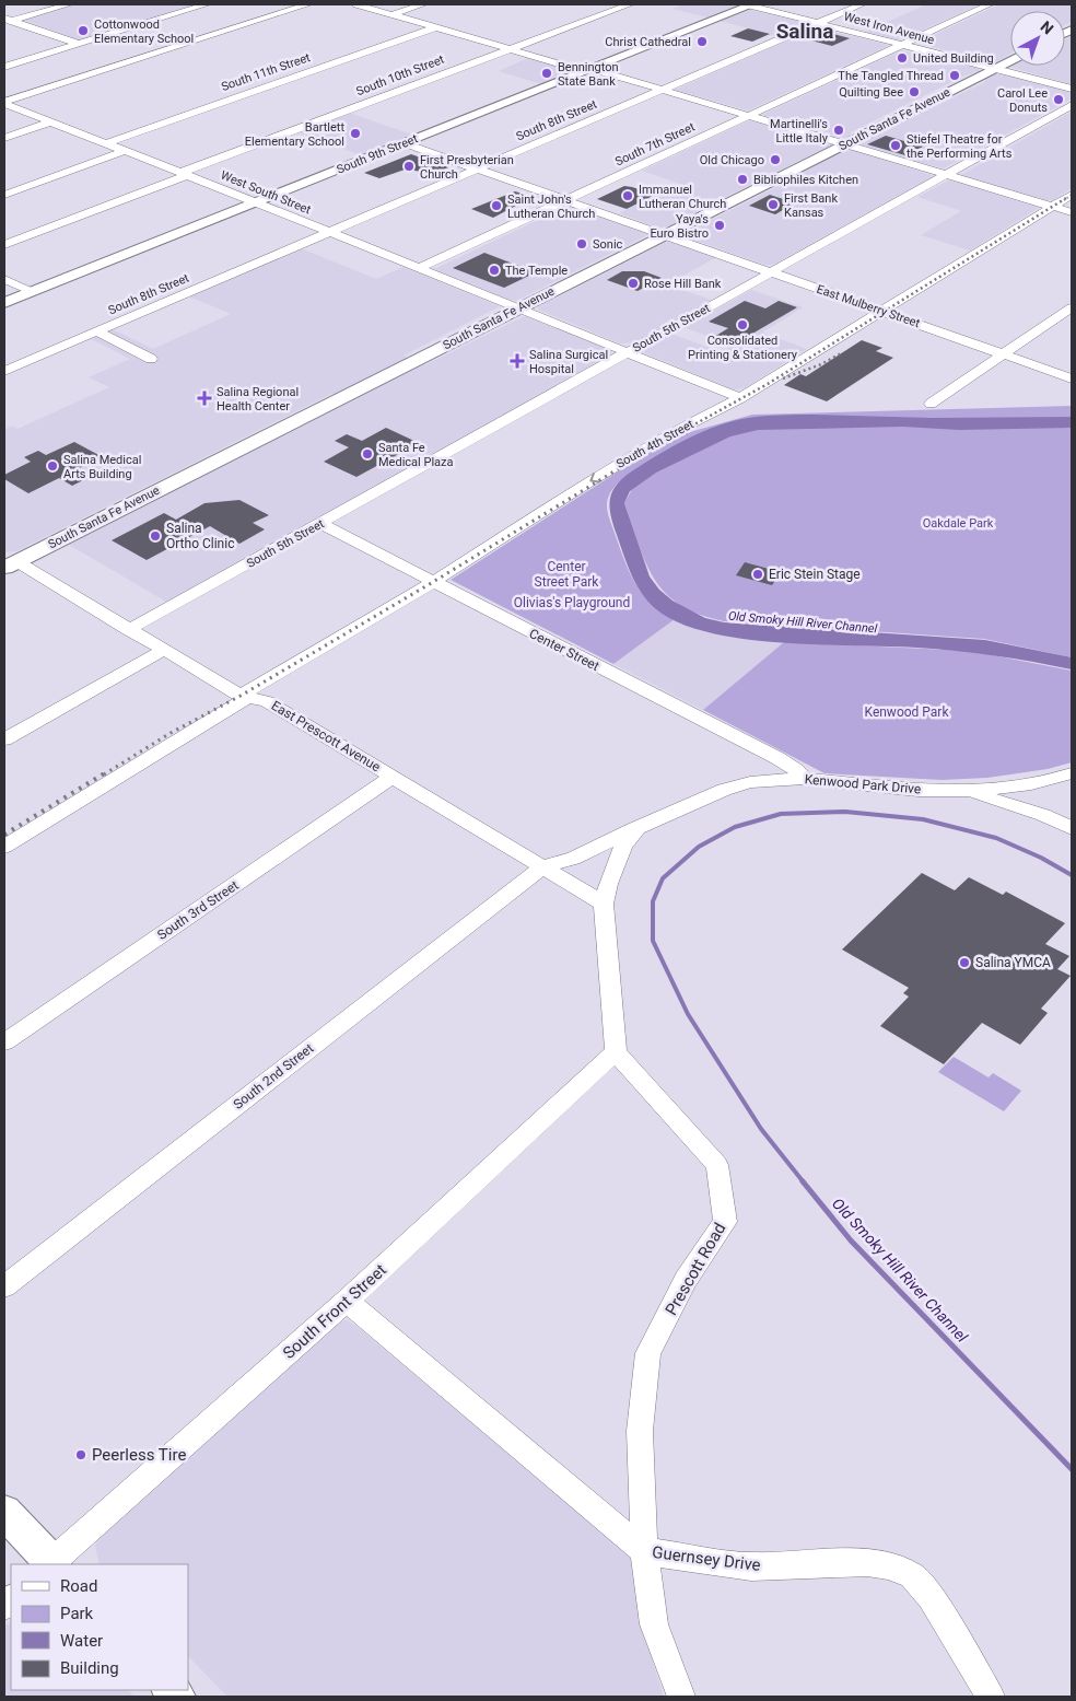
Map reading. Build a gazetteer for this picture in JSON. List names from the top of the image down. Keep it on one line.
{"streets":{"main road":["South Santa Fe Avenue","South 9th Street"],"street":["West Iron Avenue","South 11th Street","South 10th Street","South 8th Street","South 7th Street","West South Street","East Mulberry Street","South 5th Street","South 4th Street","Center Street","East Prescott Avenue","Kenwood Park Drive","South 3rd Street","South 2nd Street","Prescott Road","South Front Street","Guernsey Drive"]},"crossings":[["West Iron Avenue","South Santa Fe Avenue"],["West Iron Avenue","South 8th Street"],["West Iron Avenue","South 7th Street"],["West Iron Avenue","South 9th Street"],["South 11th Street","West South Street"],["South 10th Street","West South Street"],["South Santa Fe Avenue","West South Street"],["South Santa Fe Avenue","East Mulberry Street"],["South Santa Fe Avenue","East Prescott Avenue"],["South 8th Street","West South Street"],["South 8th Street","East Mulberry Street"],["South 7th Street","West South Street"],["South 7th Street","East Mulberry Street"],["South 9th Street","West South Street"],["South 9th Street","East Mulberry Street"],["West South Street","South 5th Street"],["West South Street","South 4th Street"],["East Mulberry Street","South 5th Street"],["East Mulberry Street","South 4th Street"],["South 5th Street","Center Street"],["South 5th Street","East Prescott Avenue"],["South 4th Street","Center Street"],["South 4th Street","East Prescott Avenue"],["Center Street","Kenwood Park Drive"],["East Prescott Avenue","Kenwood Park Drive"],["East Prescott Avenue","South 3rd Street"],["East Prescott Avenue","South 2nd Street"],["Kenwood Park Drive","South 2nd Street"],["Prescott Road","South Front Street"],["Prescott Road","Guernsey Drive"],["South Front Street","Guernsey Drive"]],"districts":["Salina"],"water":["Old Smoky Hill River Channel"],"parks":["Oakdale Park","Center Street Park","Olivias's Playground","Kenwood Park"],"places":{"other":["Cottonwood Elementary School","Christ Cathedral","United Building","Bennington State Bank","The Tangled Thread","Quilting Bee","Carol Lee Donuts","Martinelli's Little Italy","Bartlett Elementary School","Stiefel Theatre for the Performing Arts","Old Chicago","First Presbyterian Church","Bibliophiles Kitchen","Immanuel Lutheran Church","First Bank Kansas","Saint John's Lutheran Church","Yaya's Euro Bistro","Sonic","The Temple","Rose Hill Bank","Consolidated Printing & Stationery","Santa Fe Medical Plaza","Salina Medical Arts Building","Salina Ortho Clinic","Eric Stein Stage","Salina YMCA","Peerless Tire"],"health":["Salina Surgical Hospital","Salina Regional Health Center"]},"legend":["Road","Park","Water","Building"],"north":"top right"}
